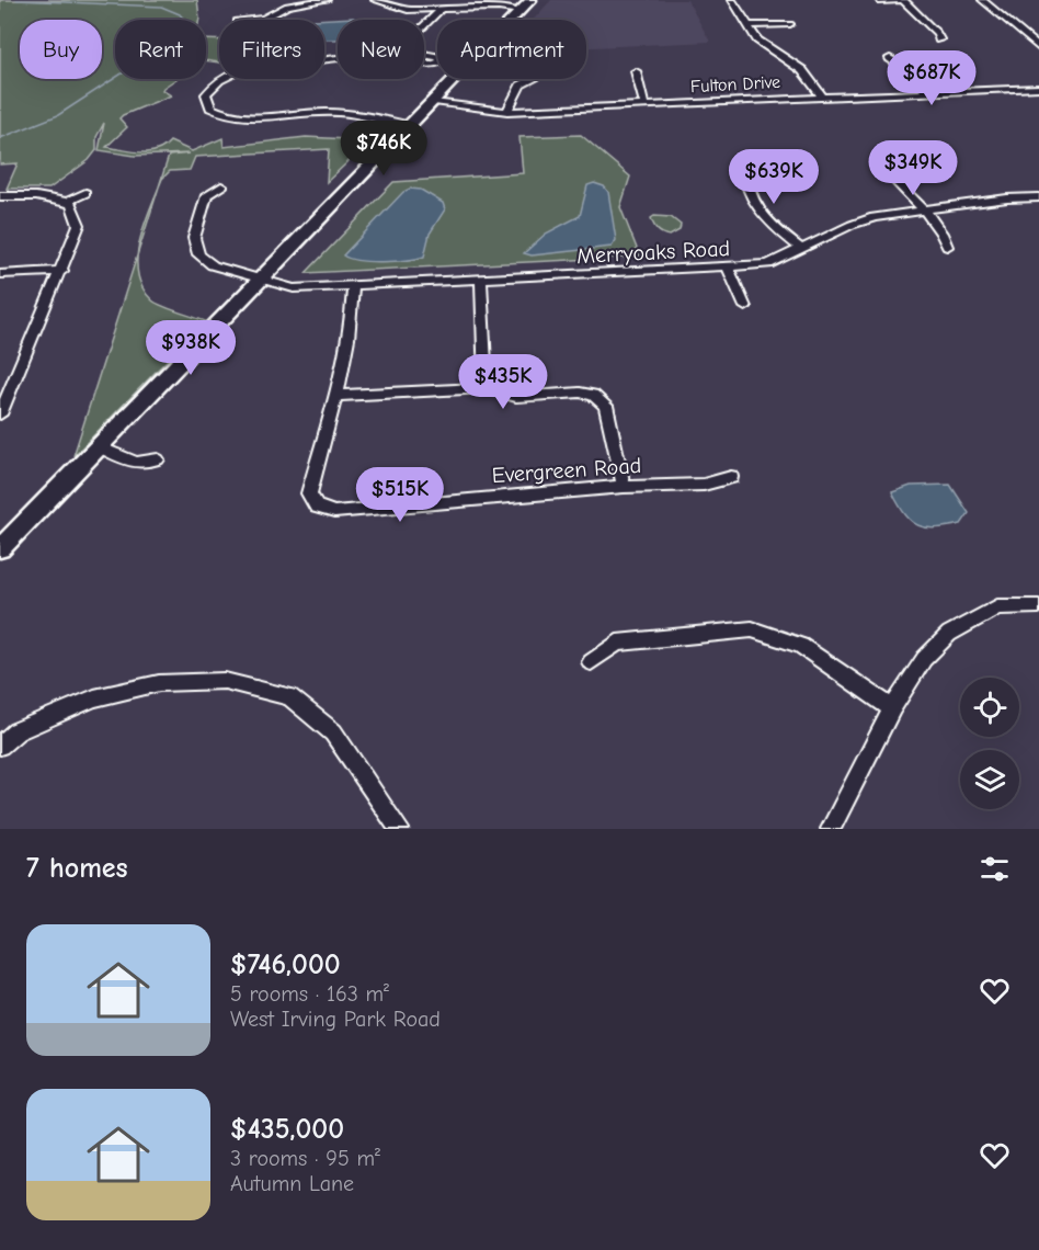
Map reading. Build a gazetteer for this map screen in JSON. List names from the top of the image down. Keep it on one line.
{"streets":{"street":["Fulton Drive","Merryoaks Road","Evergreen Road"]},"crossings":[["Merryoaks Road","Evergreen Road"]],"page":{"chip":["Buy","Rent","Filters","New","Apartment"],"price":["$687K","$746K","$349K","$639K","$938K","$435K","$515K"],"heading":"7 homes","list":[{"name":"$746,000","note":"5 rooms · 163 m² · West Irving Park Road"},{"name":"$435,000","note":"3 rooms · 95 m² · Autumn Lane"}]}}
